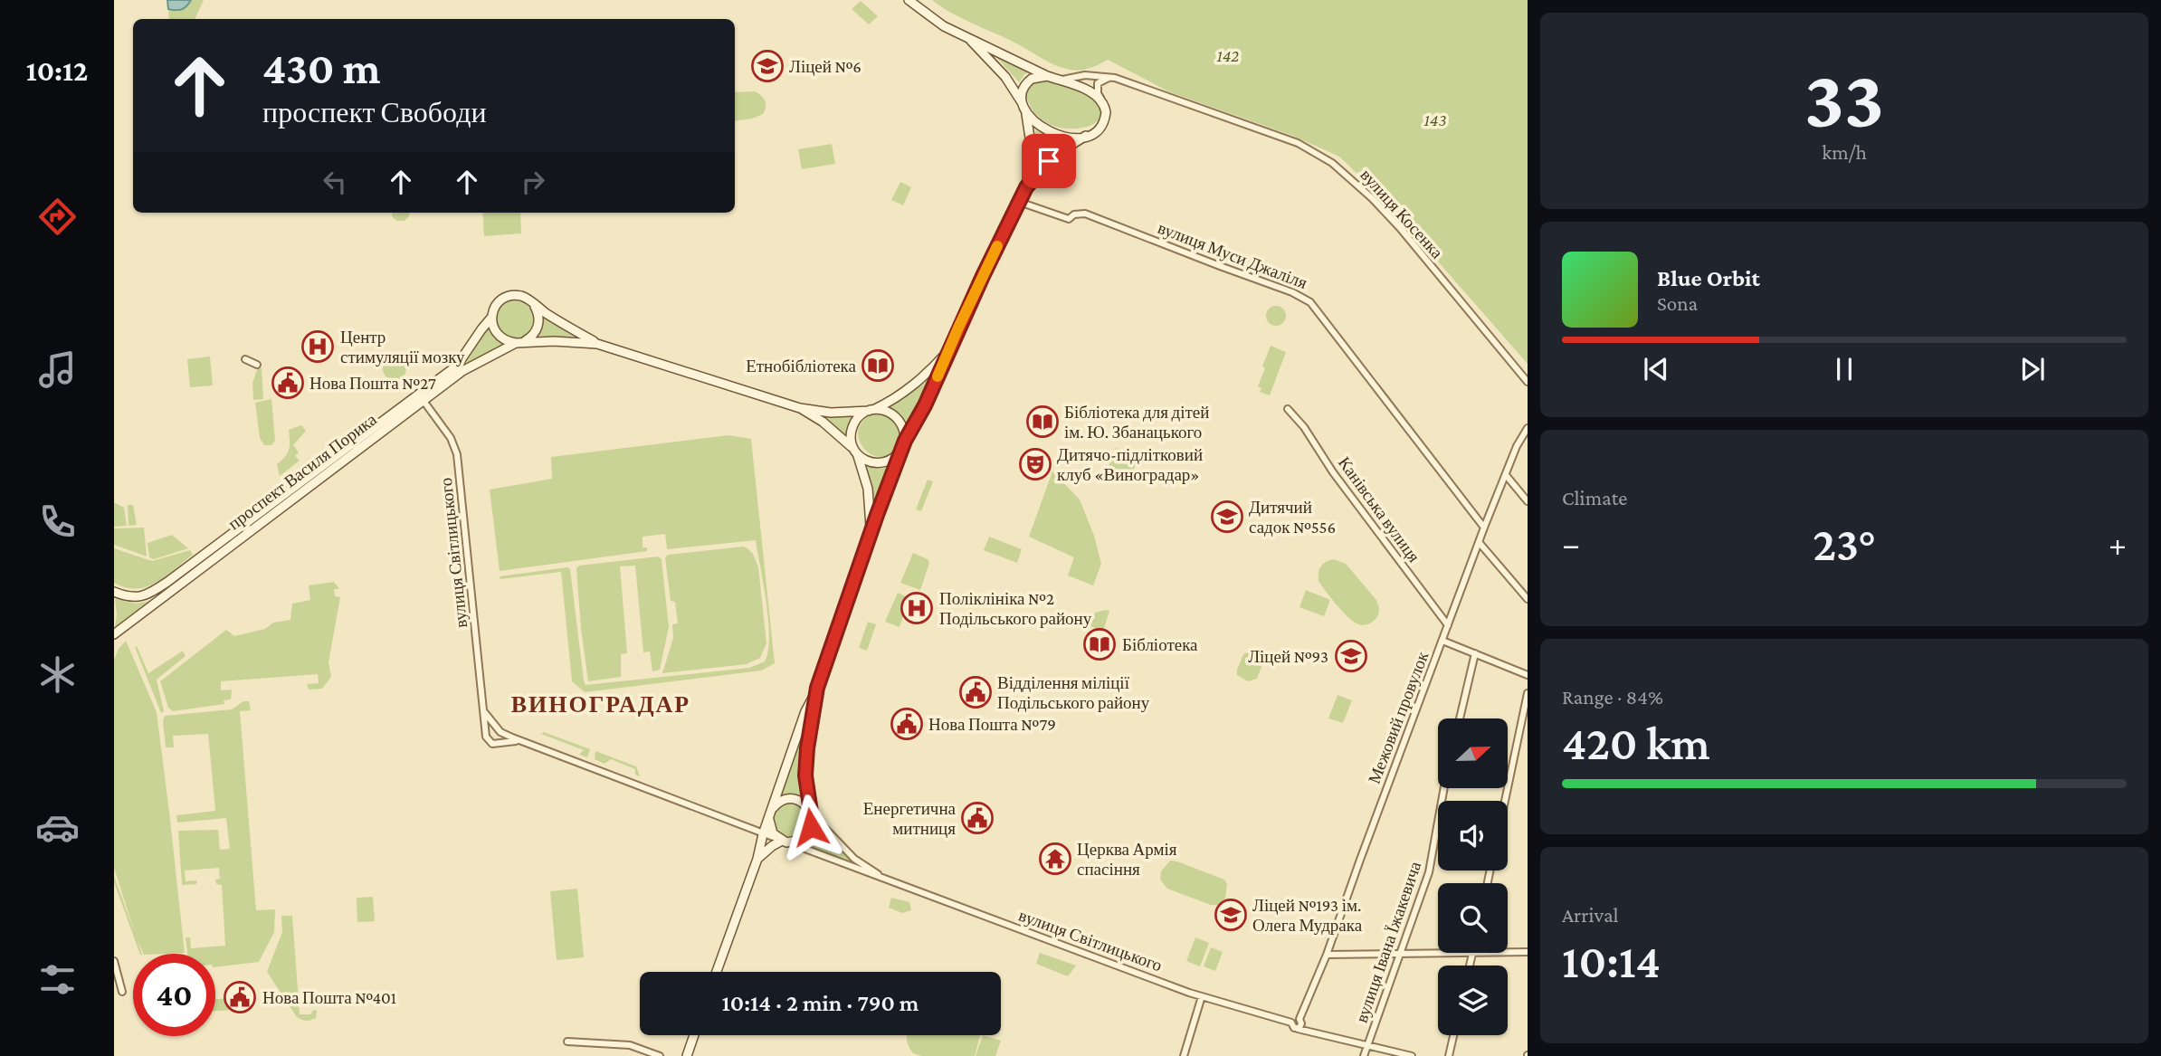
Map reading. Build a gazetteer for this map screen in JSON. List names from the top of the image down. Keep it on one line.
{"streets":{"street":["вулиця Косенка","вулиця Муси Джаліля","проспект Василя Порика","Канівська вулиця","вулиця Світлицького","Межовий провулок","вулиця Івана Їжакевича"]},"crossings":[["вулиця Муси Джаліля","Межовий провулок"],["проспект Василя Порика","вулиця Світлицького"],["Канівська вулиця","Межовий провулок"],["вулиця Світлицького","Межовий провулок"]],"districts":["ВИНОГРАДАР"],"parks":["142","143"],"places":{"school or university":["Ліцей №6","Дитячий садок №556","Ліцей №93","Ліцей №193 ім. Олега Мудрака"],"hospital":["Центр стимуляції мозку","Поліклініка №2 Подільського району"],"library":["Етнобібліотека","Бібліотека для дітей ім. Ю. Збанацького","Бібліотека"],"public building":["Нова Пошта №27","Відділення міліції Подільського району","Нова Пошта №79","Енергетична митниця","Нова Пошта №401"],"theatre":["Дитячо-підлітковий клуб «Виноградар»"],"temple":["Церква Армія спасіння"]},"north":"right","page":{"tabs":"10:12","tile":[["33","km/h"],"Climate",["Range · 84%","420 km"],["Arrival","10:14"]],"turn":["430 m","проспект Свободи"],"song":["Blue Orbit","Sona"],"heat":["−","23°","+"],"limit":"40","trip":"10:14 · 2 min · 790 m"}}
